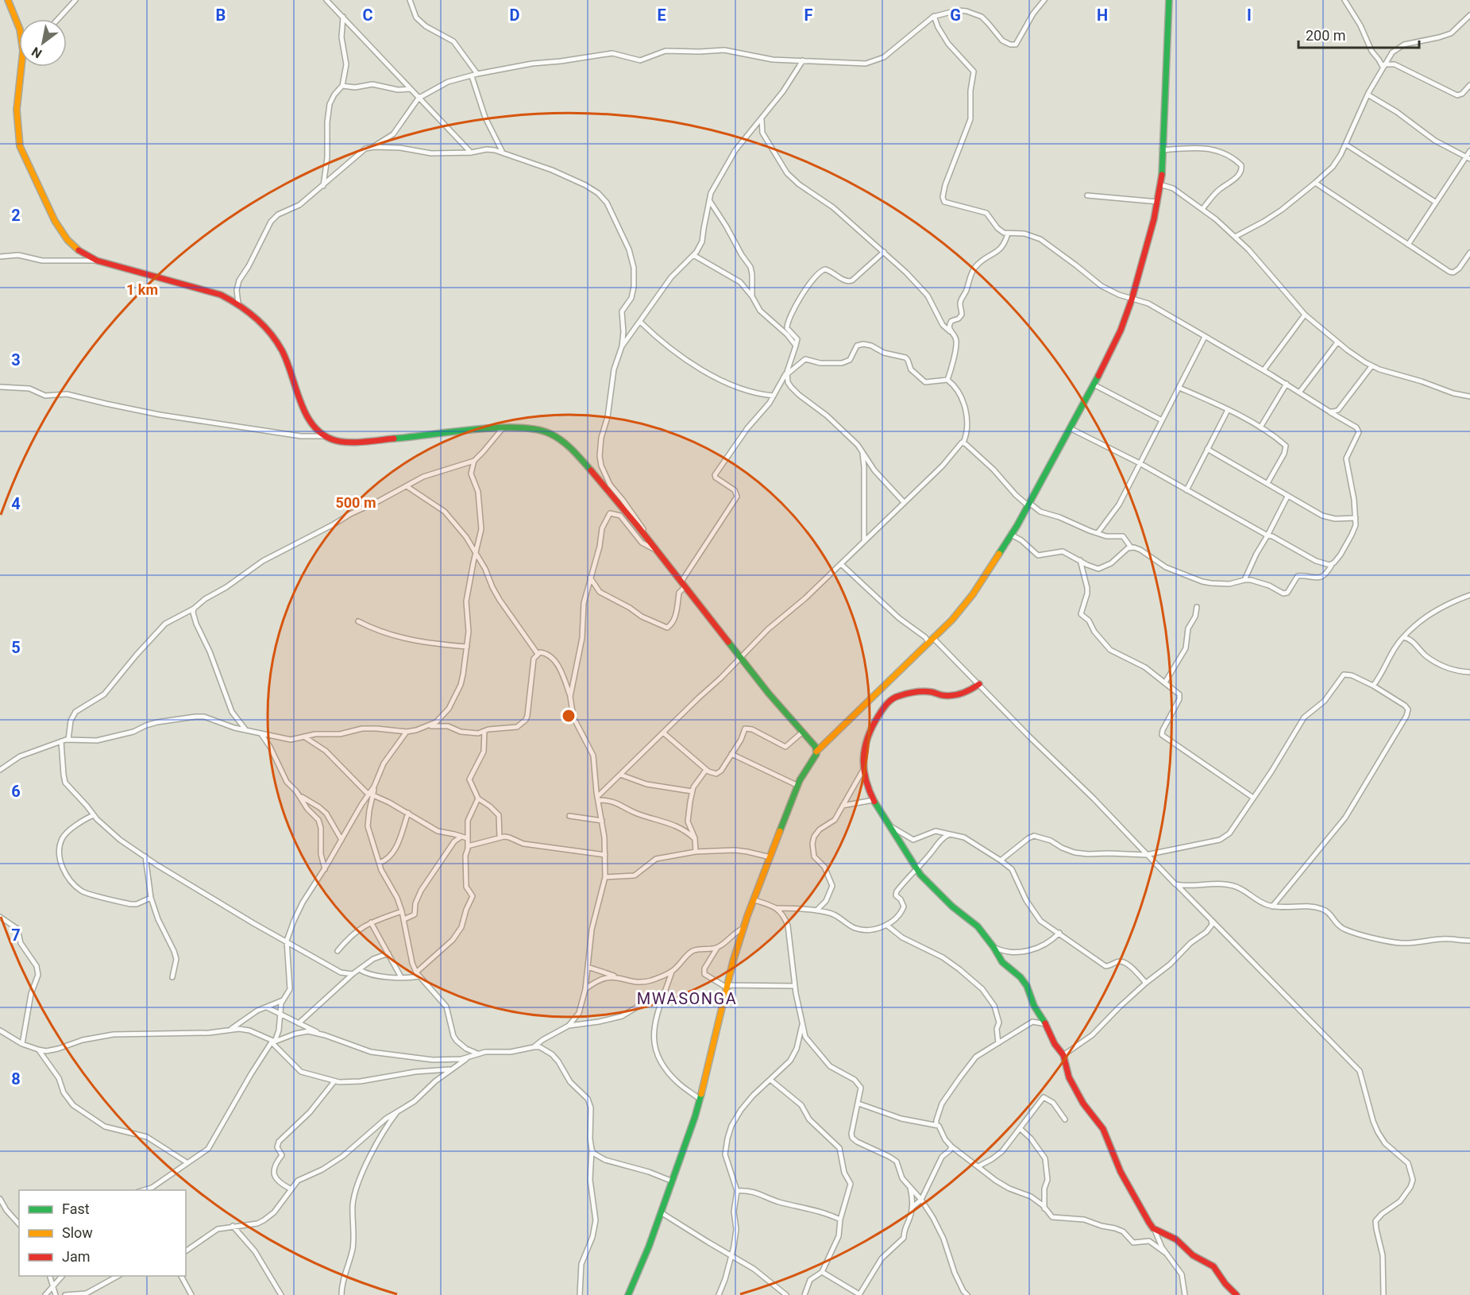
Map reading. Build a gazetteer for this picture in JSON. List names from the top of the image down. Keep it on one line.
{"districts":["MWASONGA"],"legend":["Fast","Slow","Jam"],"scale_bar":"200 m","north":"bottom left","grid":{"columns":["B","C","D","E","F","G","H","I"],"rows":["2","3","4","5","6","7","8"]},"rings":["1 km","500 m"]}
